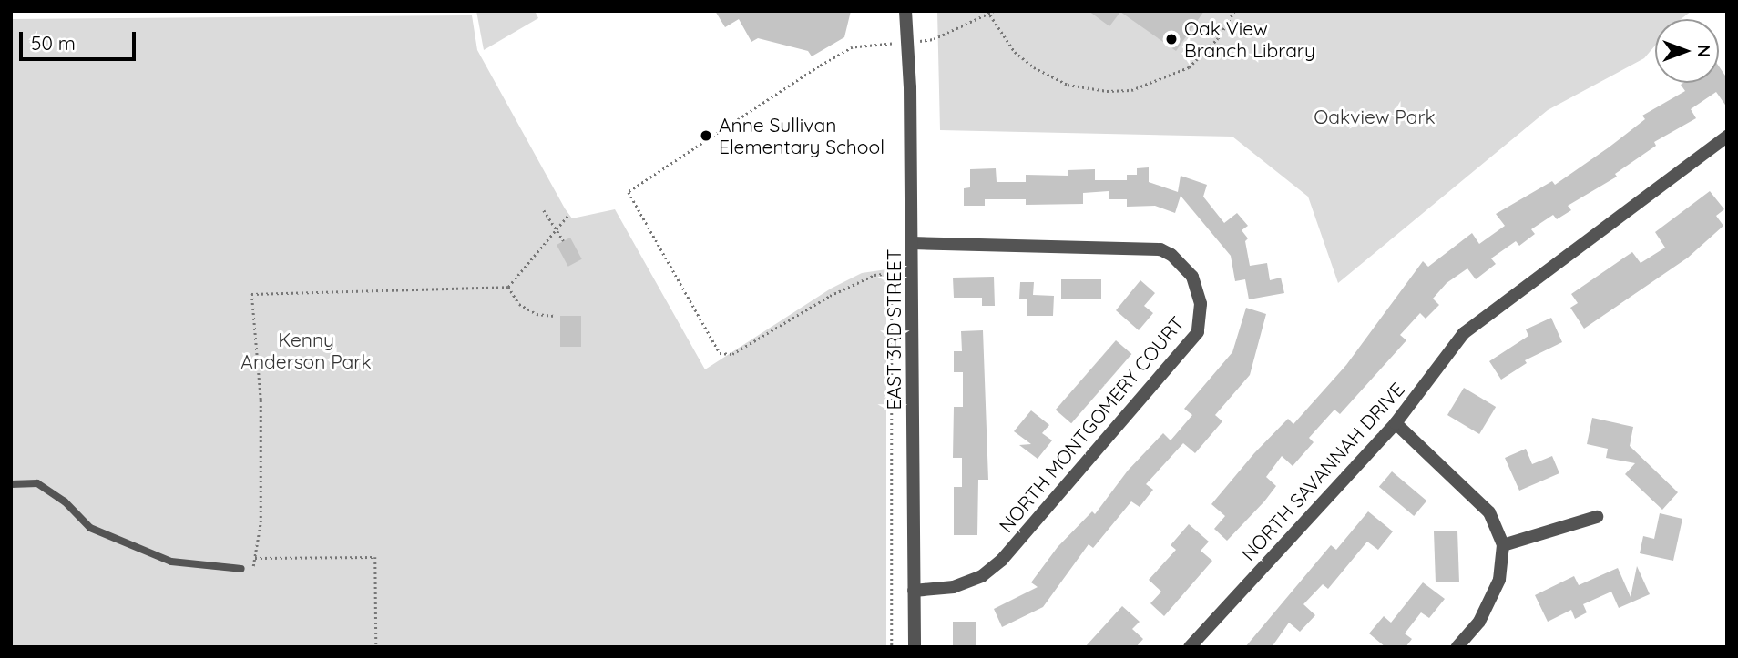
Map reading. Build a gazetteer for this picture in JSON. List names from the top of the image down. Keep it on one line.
{"streets":{"street":["EAST 3RD STREET","NORTH MONTGOMERY COURT","NORTH SAVANNAH DRIVE"]},"crossings":[["EAST 3RD STREET","NORTH MONTGOMERY COURT"]],"parks":["Oakview Park","Kenny Anderson Park"],"places":["Oak View Branch Library","Anne Sullivan Elementary School"],"scale_bar":"50 m","north":"right"}
